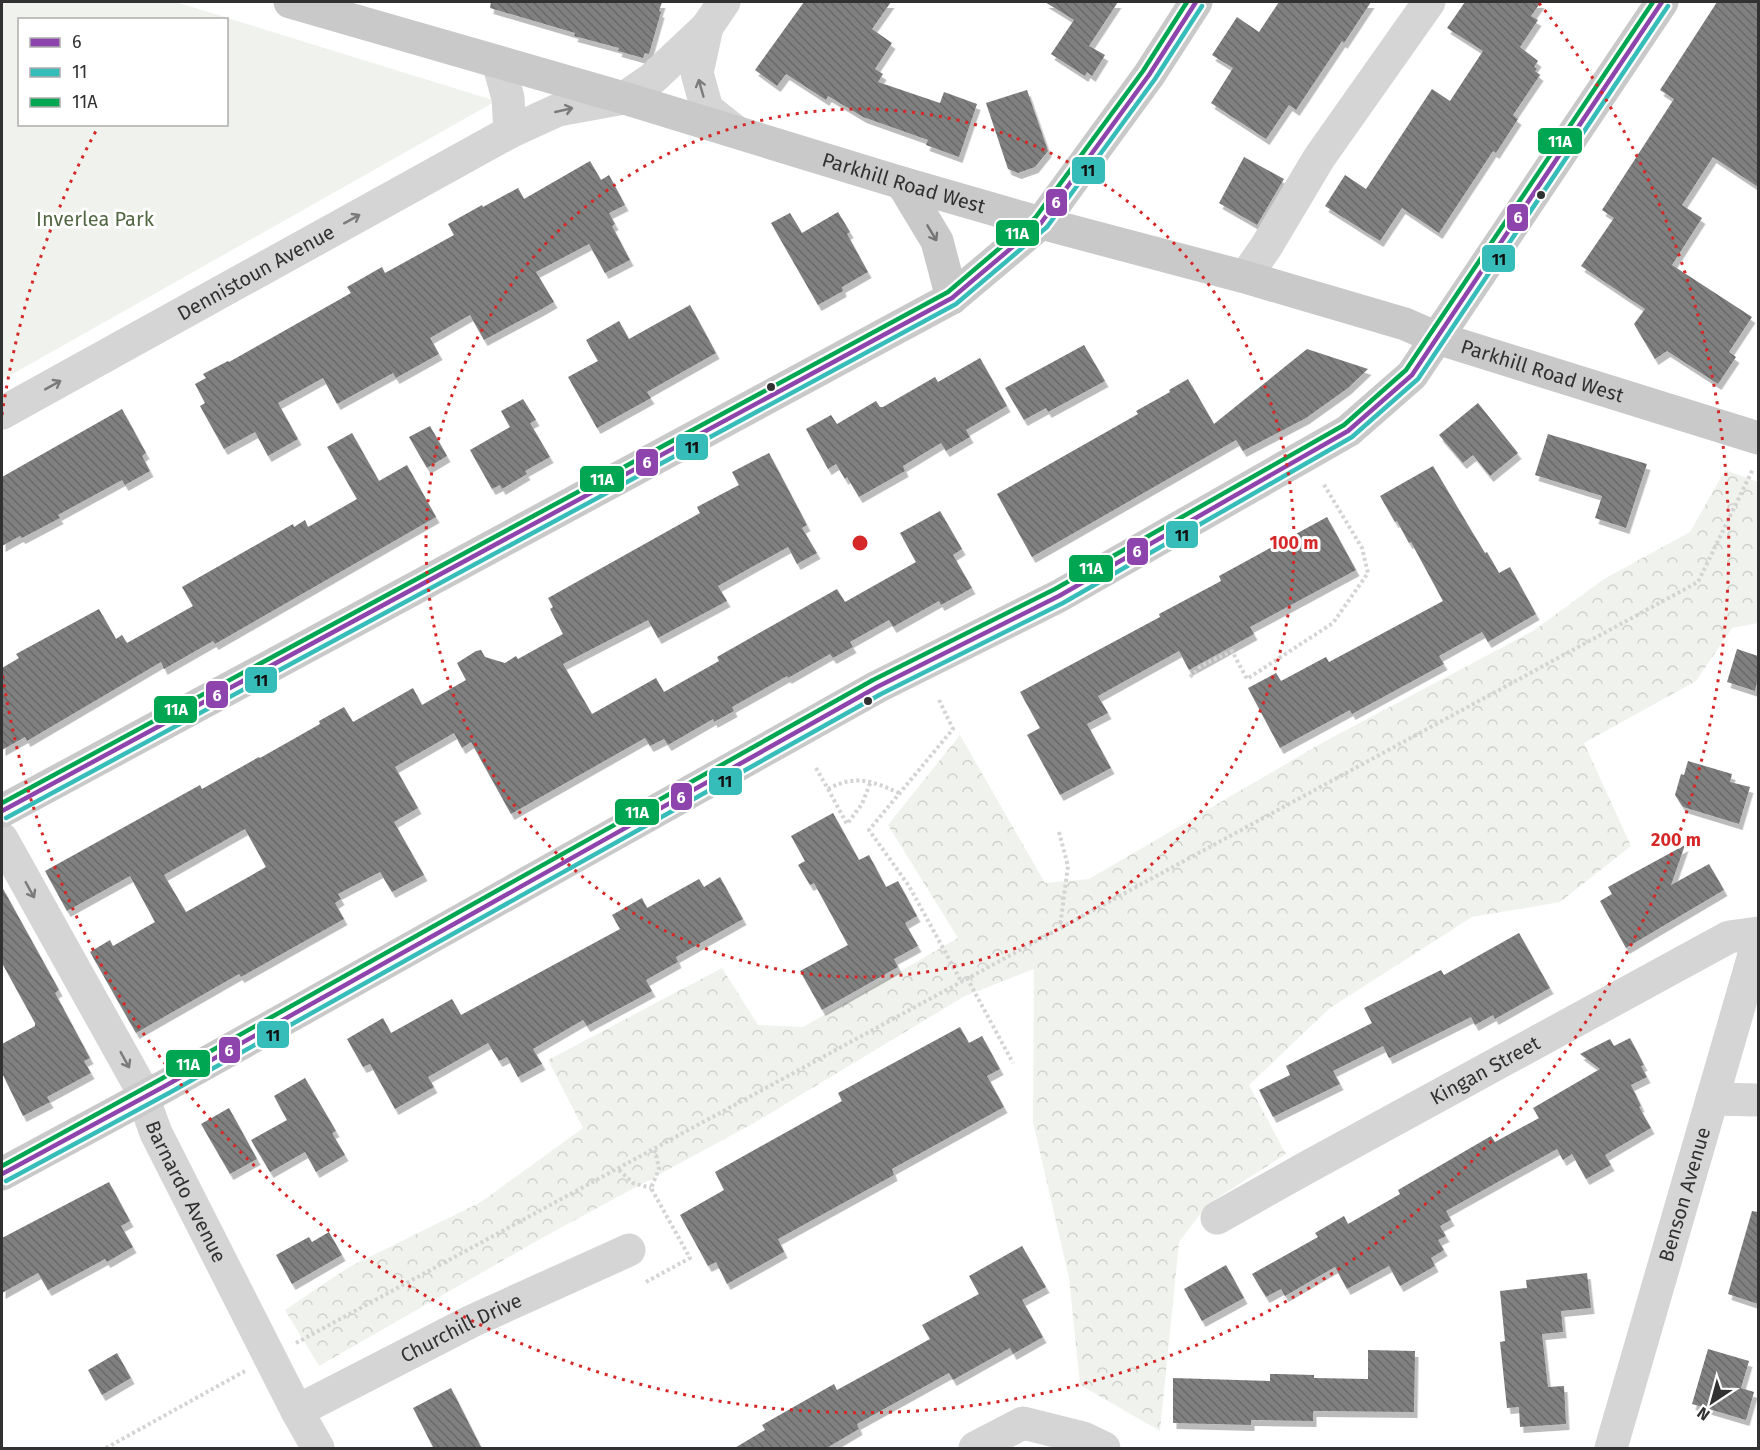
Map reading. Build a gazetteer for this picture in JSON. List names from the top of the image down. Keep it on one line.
{"streets":{"main road":["Parkhill Road West"],"street":["Dennistoun Avenue","Kingan Street","Barnardo Avenue","Benson Avenue","Churchill Drive"]},"crossings":[["Parkhill Road West","Dennistoun Avenue"],["Barnardo Avenue","Churchill Drive"]],"one_way":["Dennistoun Avenue","Barnardo Avenue"],"parks":["Inverlea Park"],"lines":["transit line 6","transit line 11A","transit line 11"],"legend":["6","11","11A"],"north":"bottom left","rings":["100 m","200 m"]}
